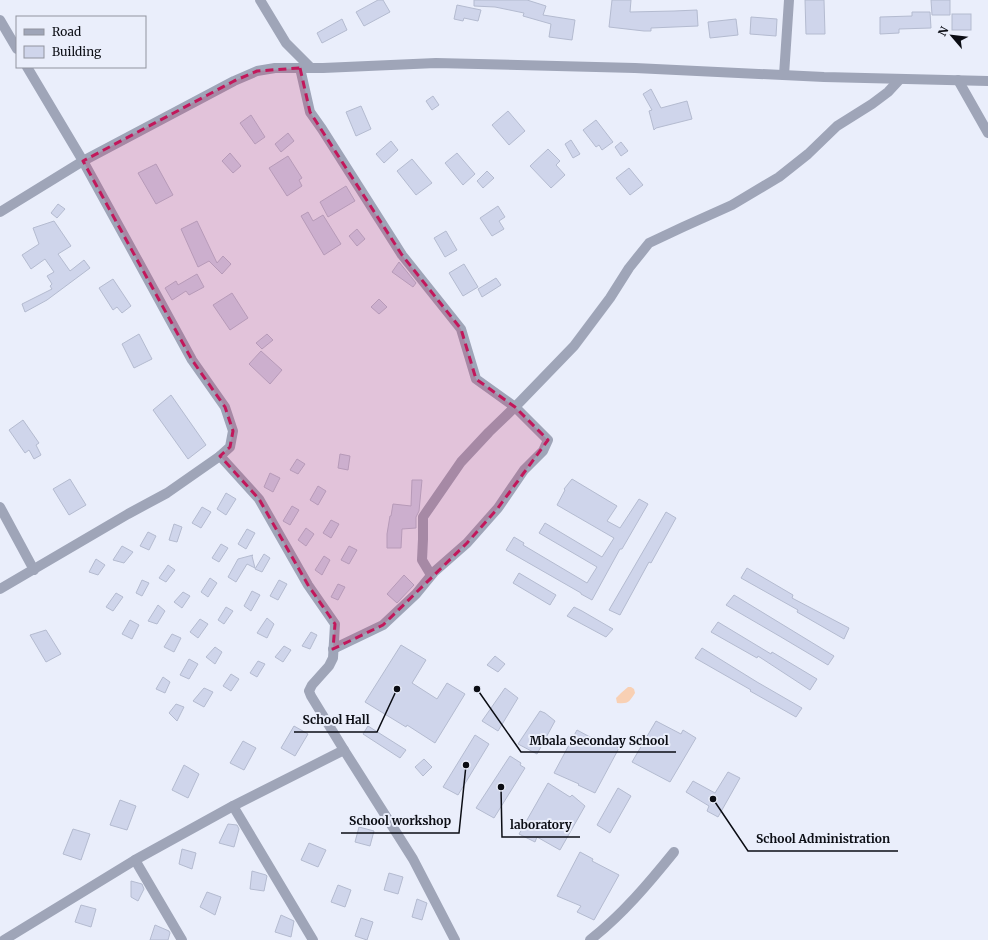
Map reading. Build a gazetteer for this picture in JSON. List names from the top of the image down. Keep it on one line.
{"places":["School Hall","Mbala Seconday School","School workshop","laboratory","School Administration"],"legend":["Road","Building"],"north":"top left"}
